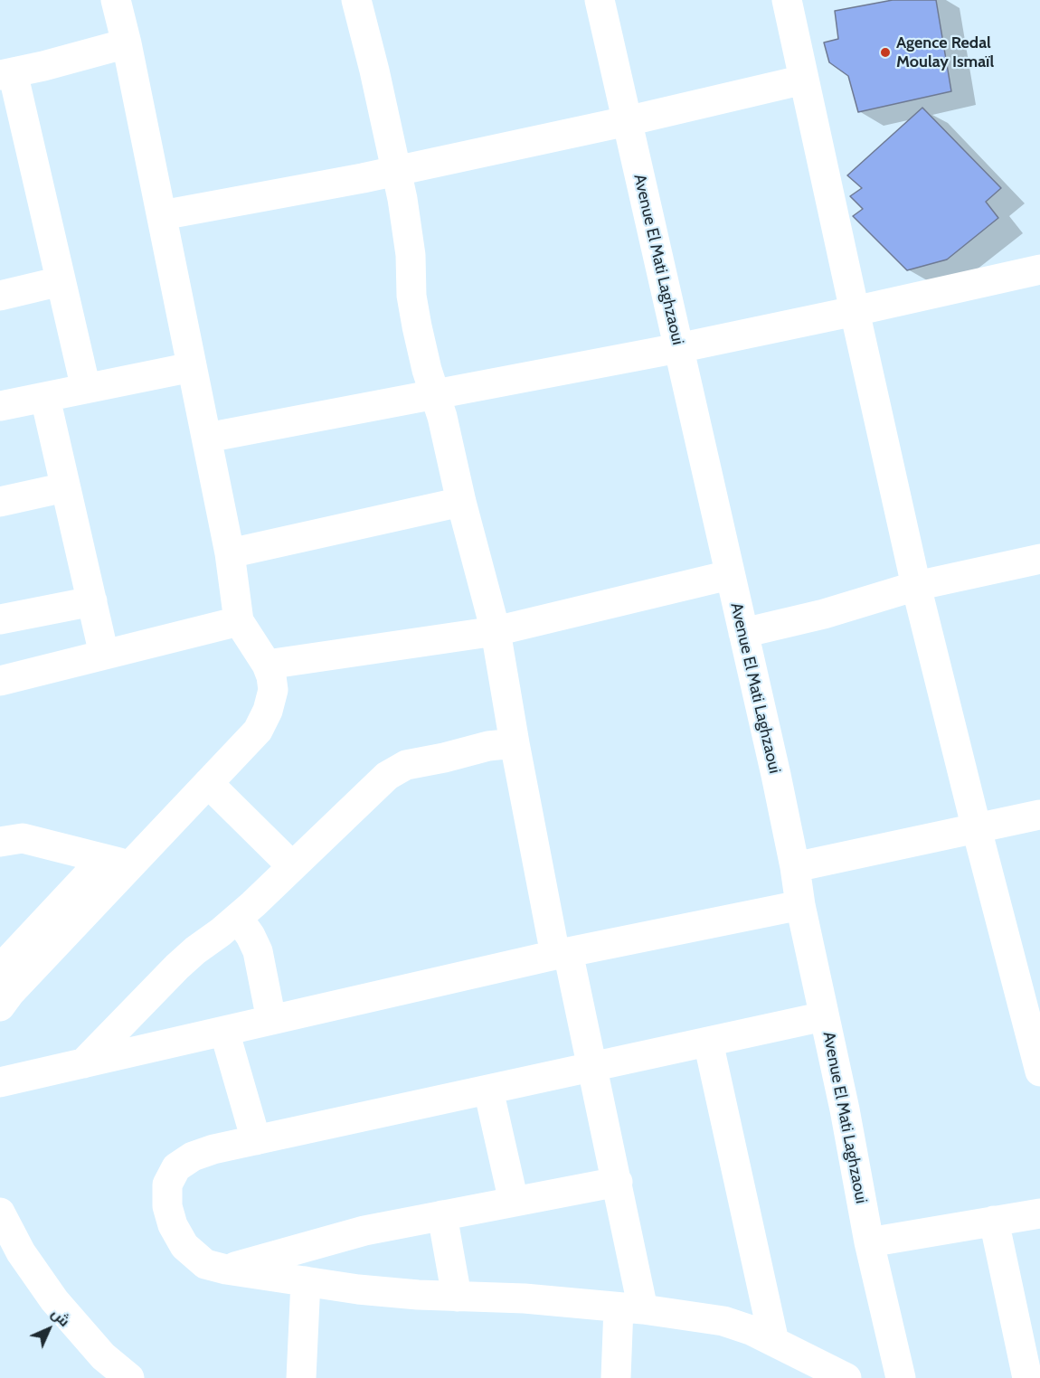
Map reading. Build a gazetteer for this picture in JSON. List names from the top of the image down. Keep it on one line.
{"streets":{"street":["Avenue El Mati Laghzaoui"]},"places":["Agence Redal Moulay Ismaïl"],"north":"top right"}
